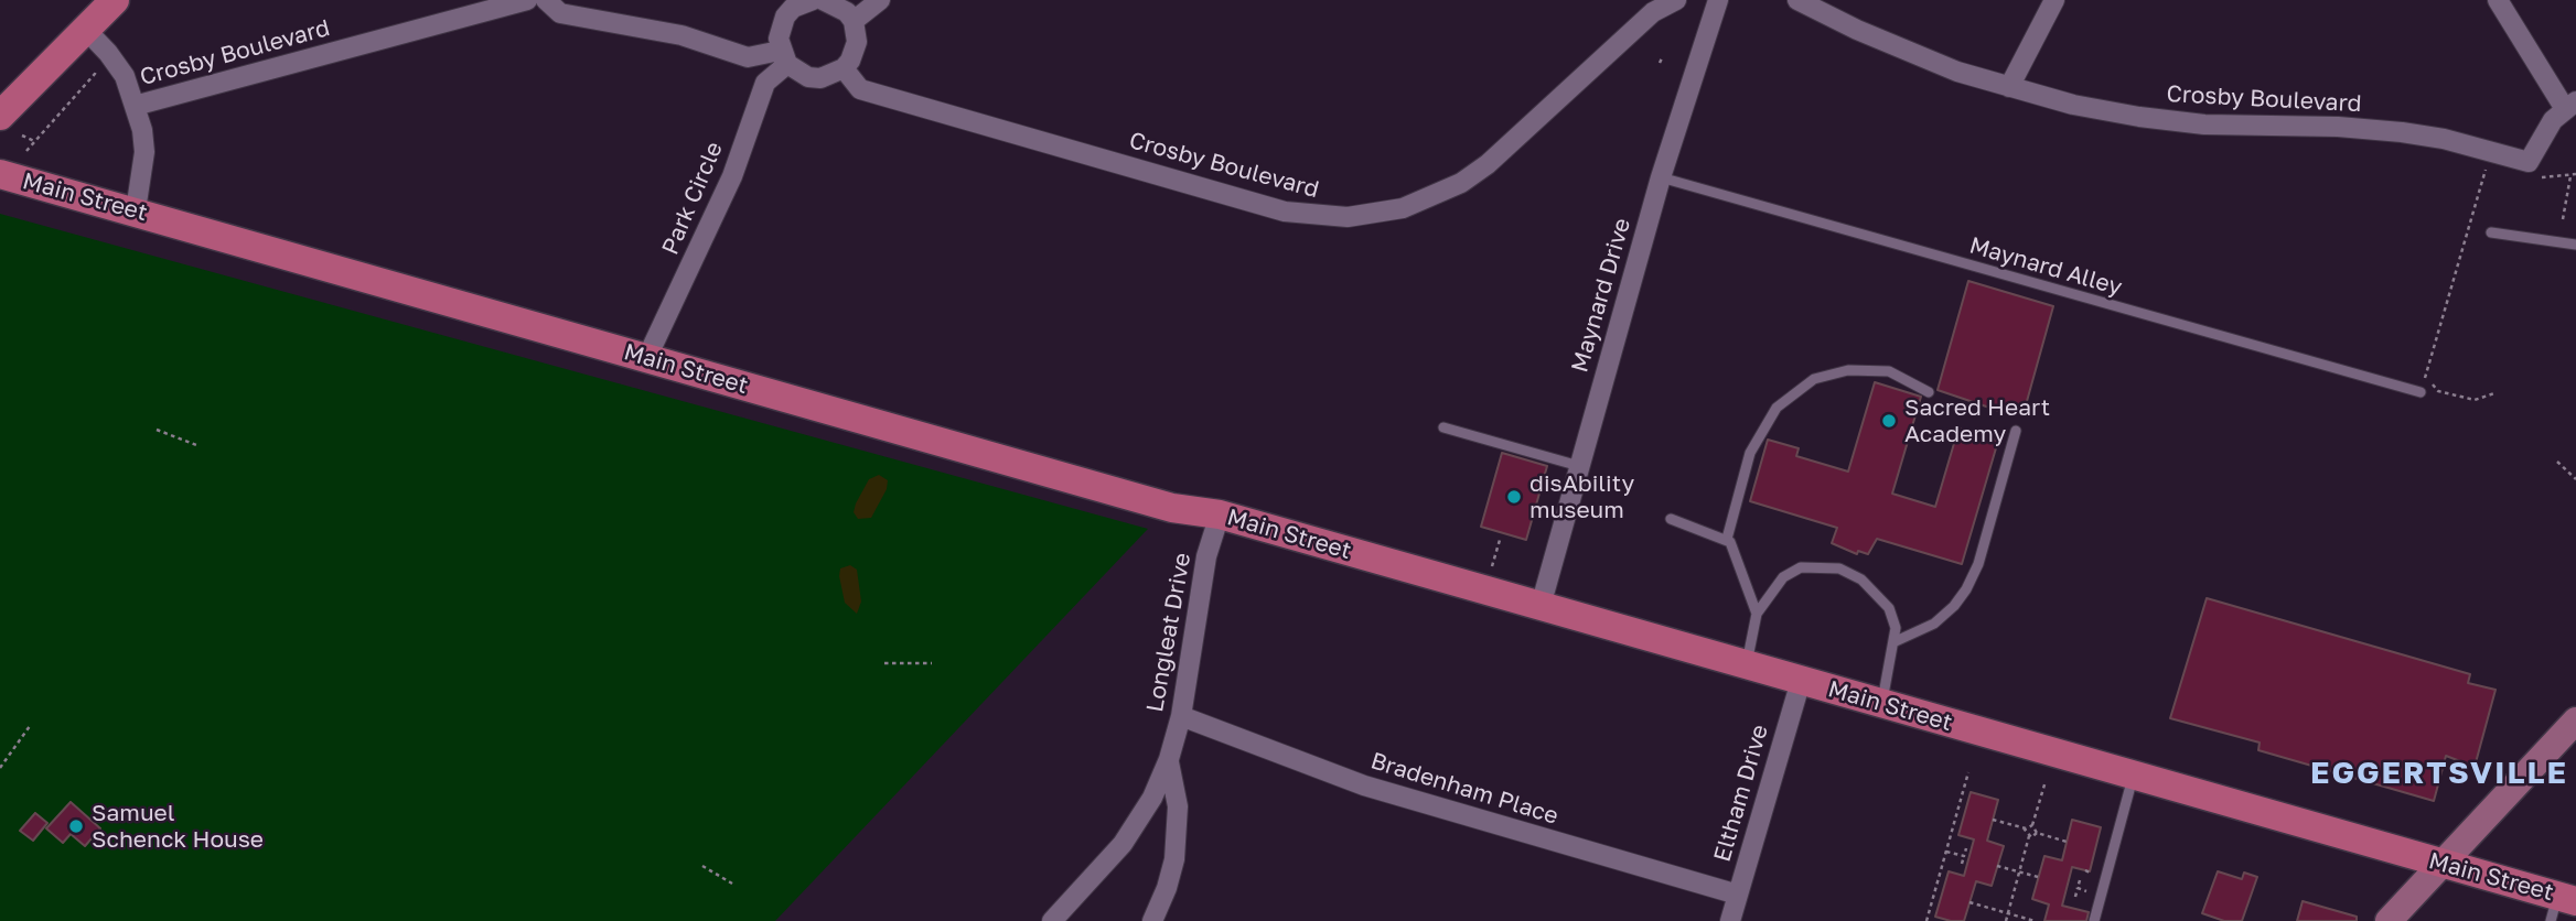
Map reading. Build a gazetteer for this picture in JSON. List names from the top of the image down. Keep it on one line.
{"streets":{"main road":["Main Street"],"street":["Crosby Boulevard","Park Circle","Maynard Drive","Longleat Drive","Bradenham Place","Eltham Drive"],"lane":["Maynard Alley"]},"crossings":[["Crosby Boulevard","Park Circle"],["Main Street","Park Circle"],["Main Street","Maynard Drive"],["Main Street","Longleat Drive"],["Main Street","Eltham Drive"],["Maynard Alley","Maynard Drive"],["Longleat Drive","Bradenham Place"],["Bradenham Place","Eltham Drive"]],"districts":["EGGERTSVILLE"],"places":["Sacred Heart Academy","disAbility museum","Samuel Schenck House"]}
